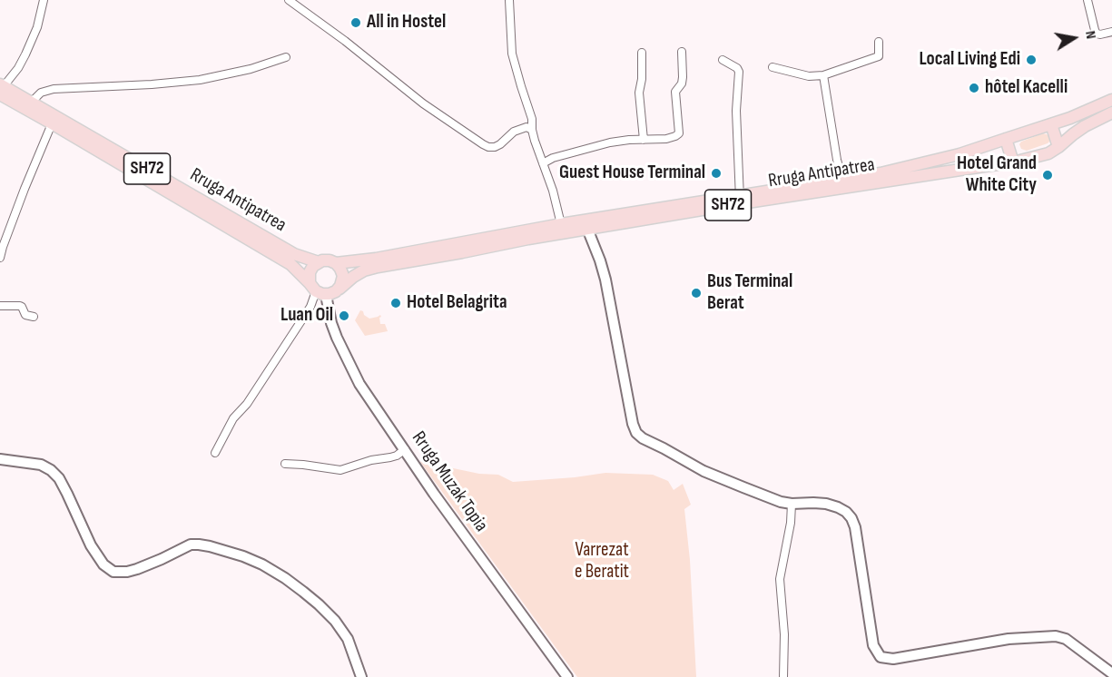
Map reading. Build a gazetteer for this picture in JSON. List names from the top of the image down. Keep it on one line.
{"streets":{"main road":["SH72","Rruga Antipatrea"],"street":["Rruga Muzak Topia"]},"crossings":[["Rruga Antipatrea","Rruga Muzak Topia"]],"parks":["Varrezat e Beratit"],"places":["All in Hostel","Local Living Edi","hôtel Kacelli","Guest House Terminal","Hotel Grand White City","Bus Terminal Berat","Hotel Belagrita","Luan Oil"],"north":"right"}
